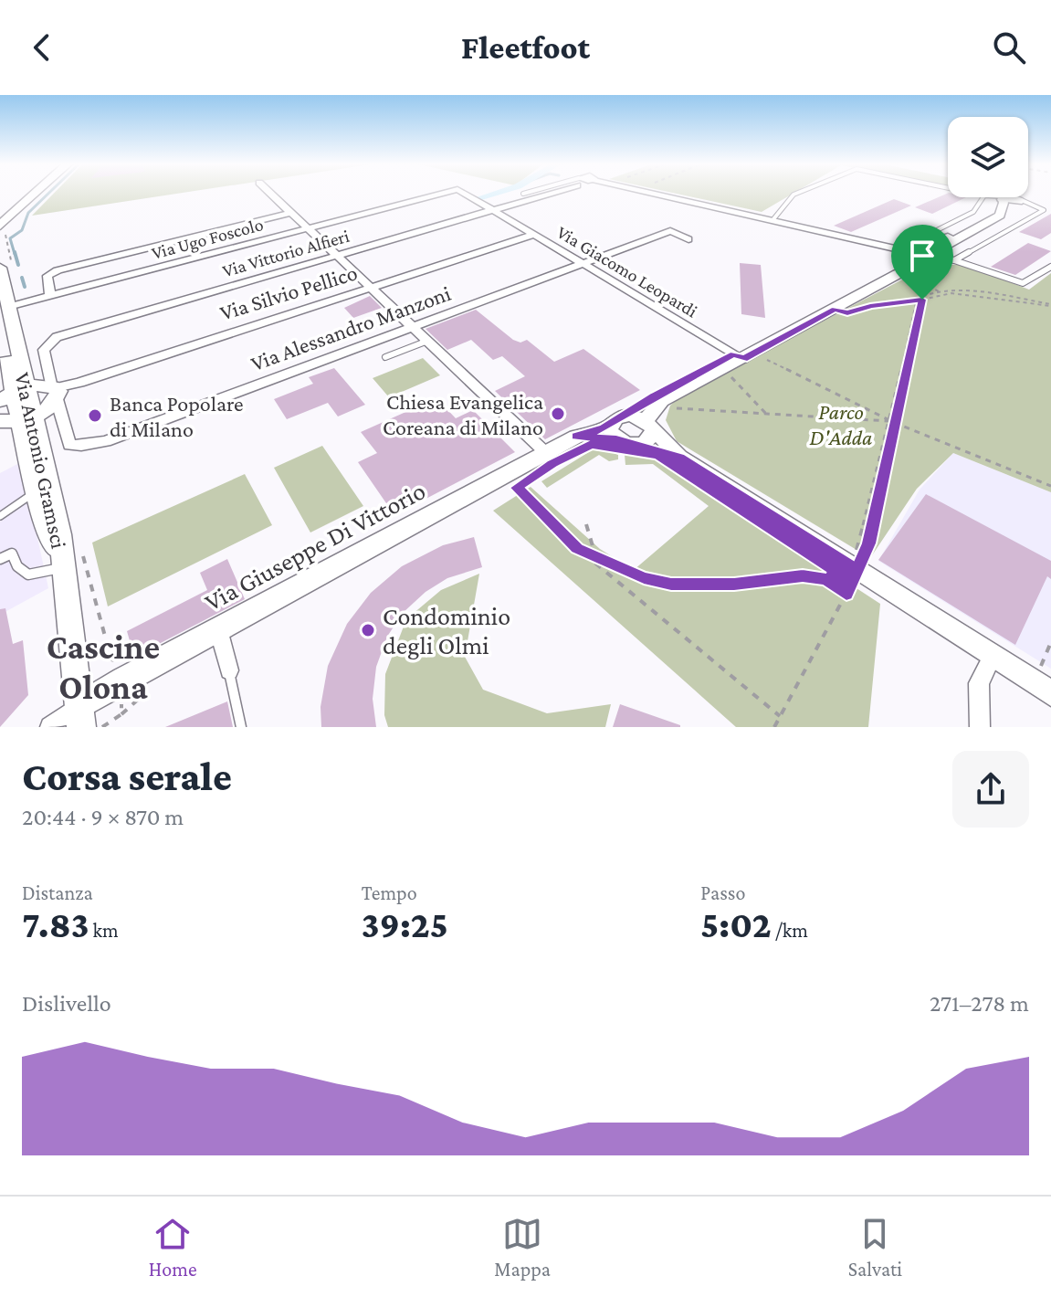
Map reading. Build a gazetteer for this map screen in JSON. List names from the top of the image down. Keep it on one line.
{"streets":{"main road":["Via Antonio Gramsci"],"street":["Via Ugo Foscolo","Via Vittorio Alfieri","Via Giacomo Leopardi","Via Silvio Pellico","Via Alessandro Manzoni","Via Giuseppe Di Vittorio"]},"crossings":[["Via Ugo Foscolo","Via Antonio Gramsci"],["Via Vittorio Alfieri","Via Giacomo Leopardi"],["Via Vittorio Alfieri","Via Silvio Pellico"],["Via Vittorio Alfieri","Via Alessandro Manzoni"],["Via Giacomo Leopardi","Via Silvio Pellico"],["Via Giacomo Leopardi","Via Alessandro Manzoni"],["Via Silvio Pellico","Via Alessandro Manzoni"],["Via Antonio Gramsci","Via Giuseppe Di Vittorio"]],"districts":["Cascine Olona"],"parks":["Parco D'Adda"],"places":["Chiesa Evangelica Coreana di Milano","Banca Popolare di Milano","Condominio degli Olmi"],"page":{"header":"Fleetfoot","heading":["Corsa serale","20:44 · 9 × 870 m"],"stats":[["Distanza","7.83 km"],["Tempo","39:25"],["Passo","5:02 /km"]],"chart":["Dislivello","271–278 m"],"tabs":["Home","Mappa","Salvati"]}}
